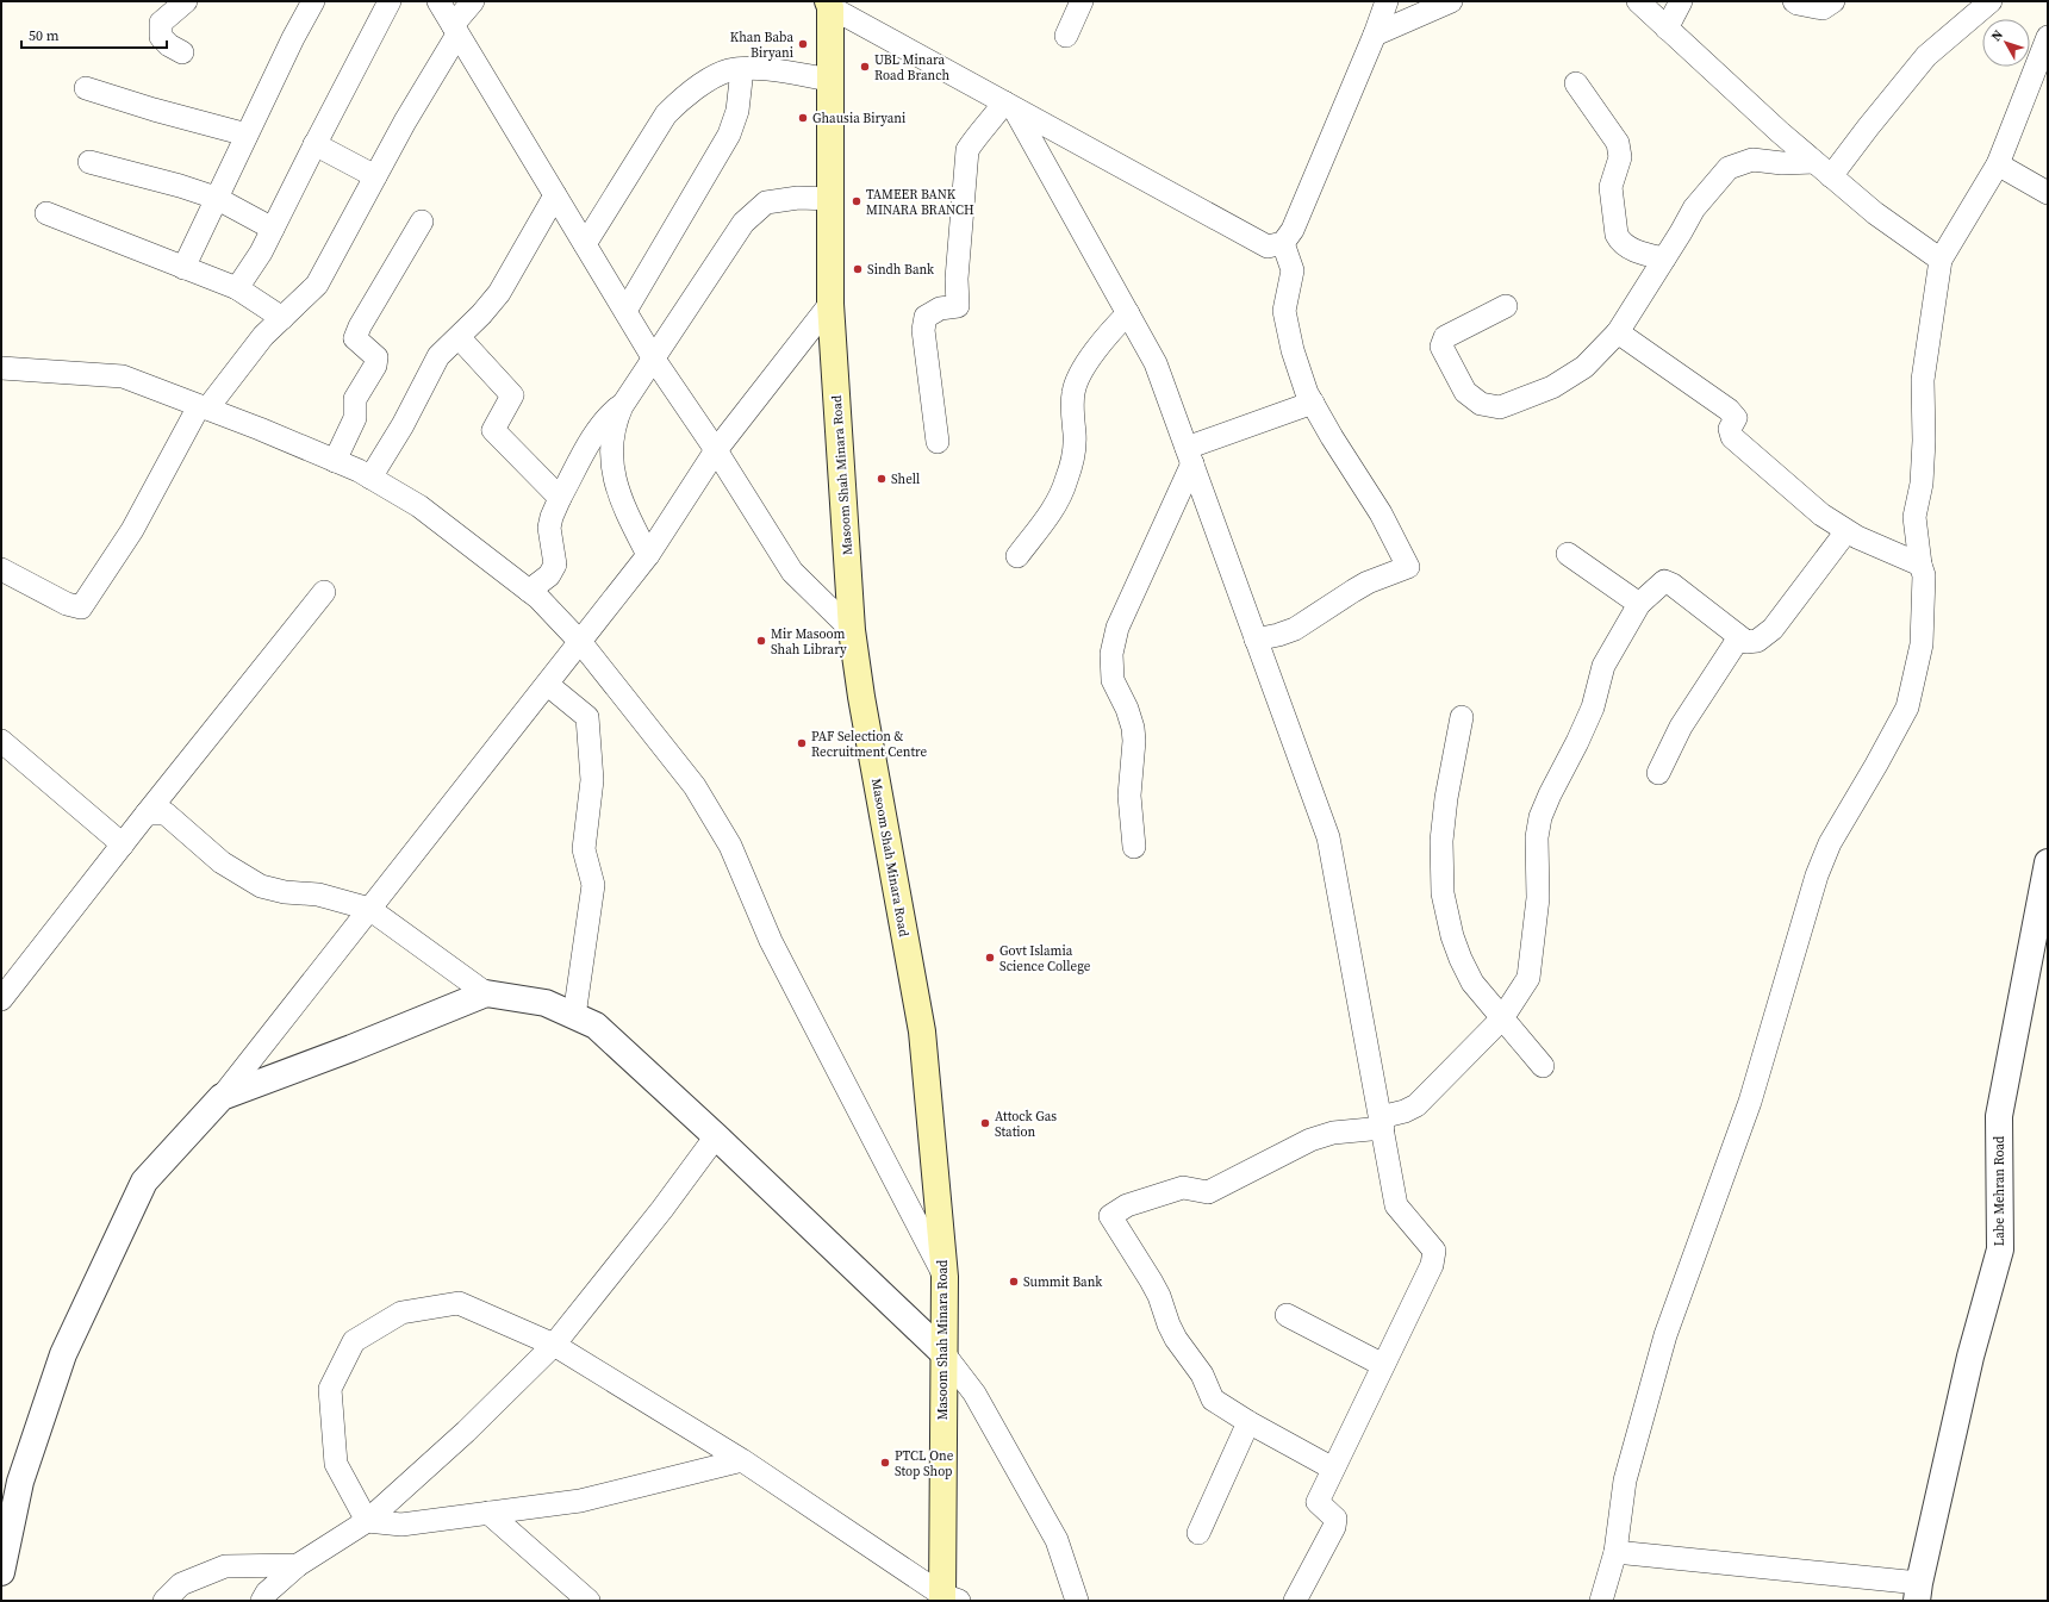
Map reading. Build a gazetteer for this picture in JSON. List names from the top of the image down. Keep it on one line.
{"streets":{"main road":["Masoom Shah Minara Road"],"street":["Labe Mehran Road"]},"places":["Khan Baba Biryani","UBL Minara Road Branch","Ghausia Biryani","TAMEER BANK MINARA BRANCH","Sindh Bank","Shell","Mir Masoom Shah Library","PAF Selection & Recruitment Centre","Govt Islamia Science College","Attock Gas Station","Summit Bank","PTCL One Stop Shop"],"scale_bar":"50 m","north":"top left"}
